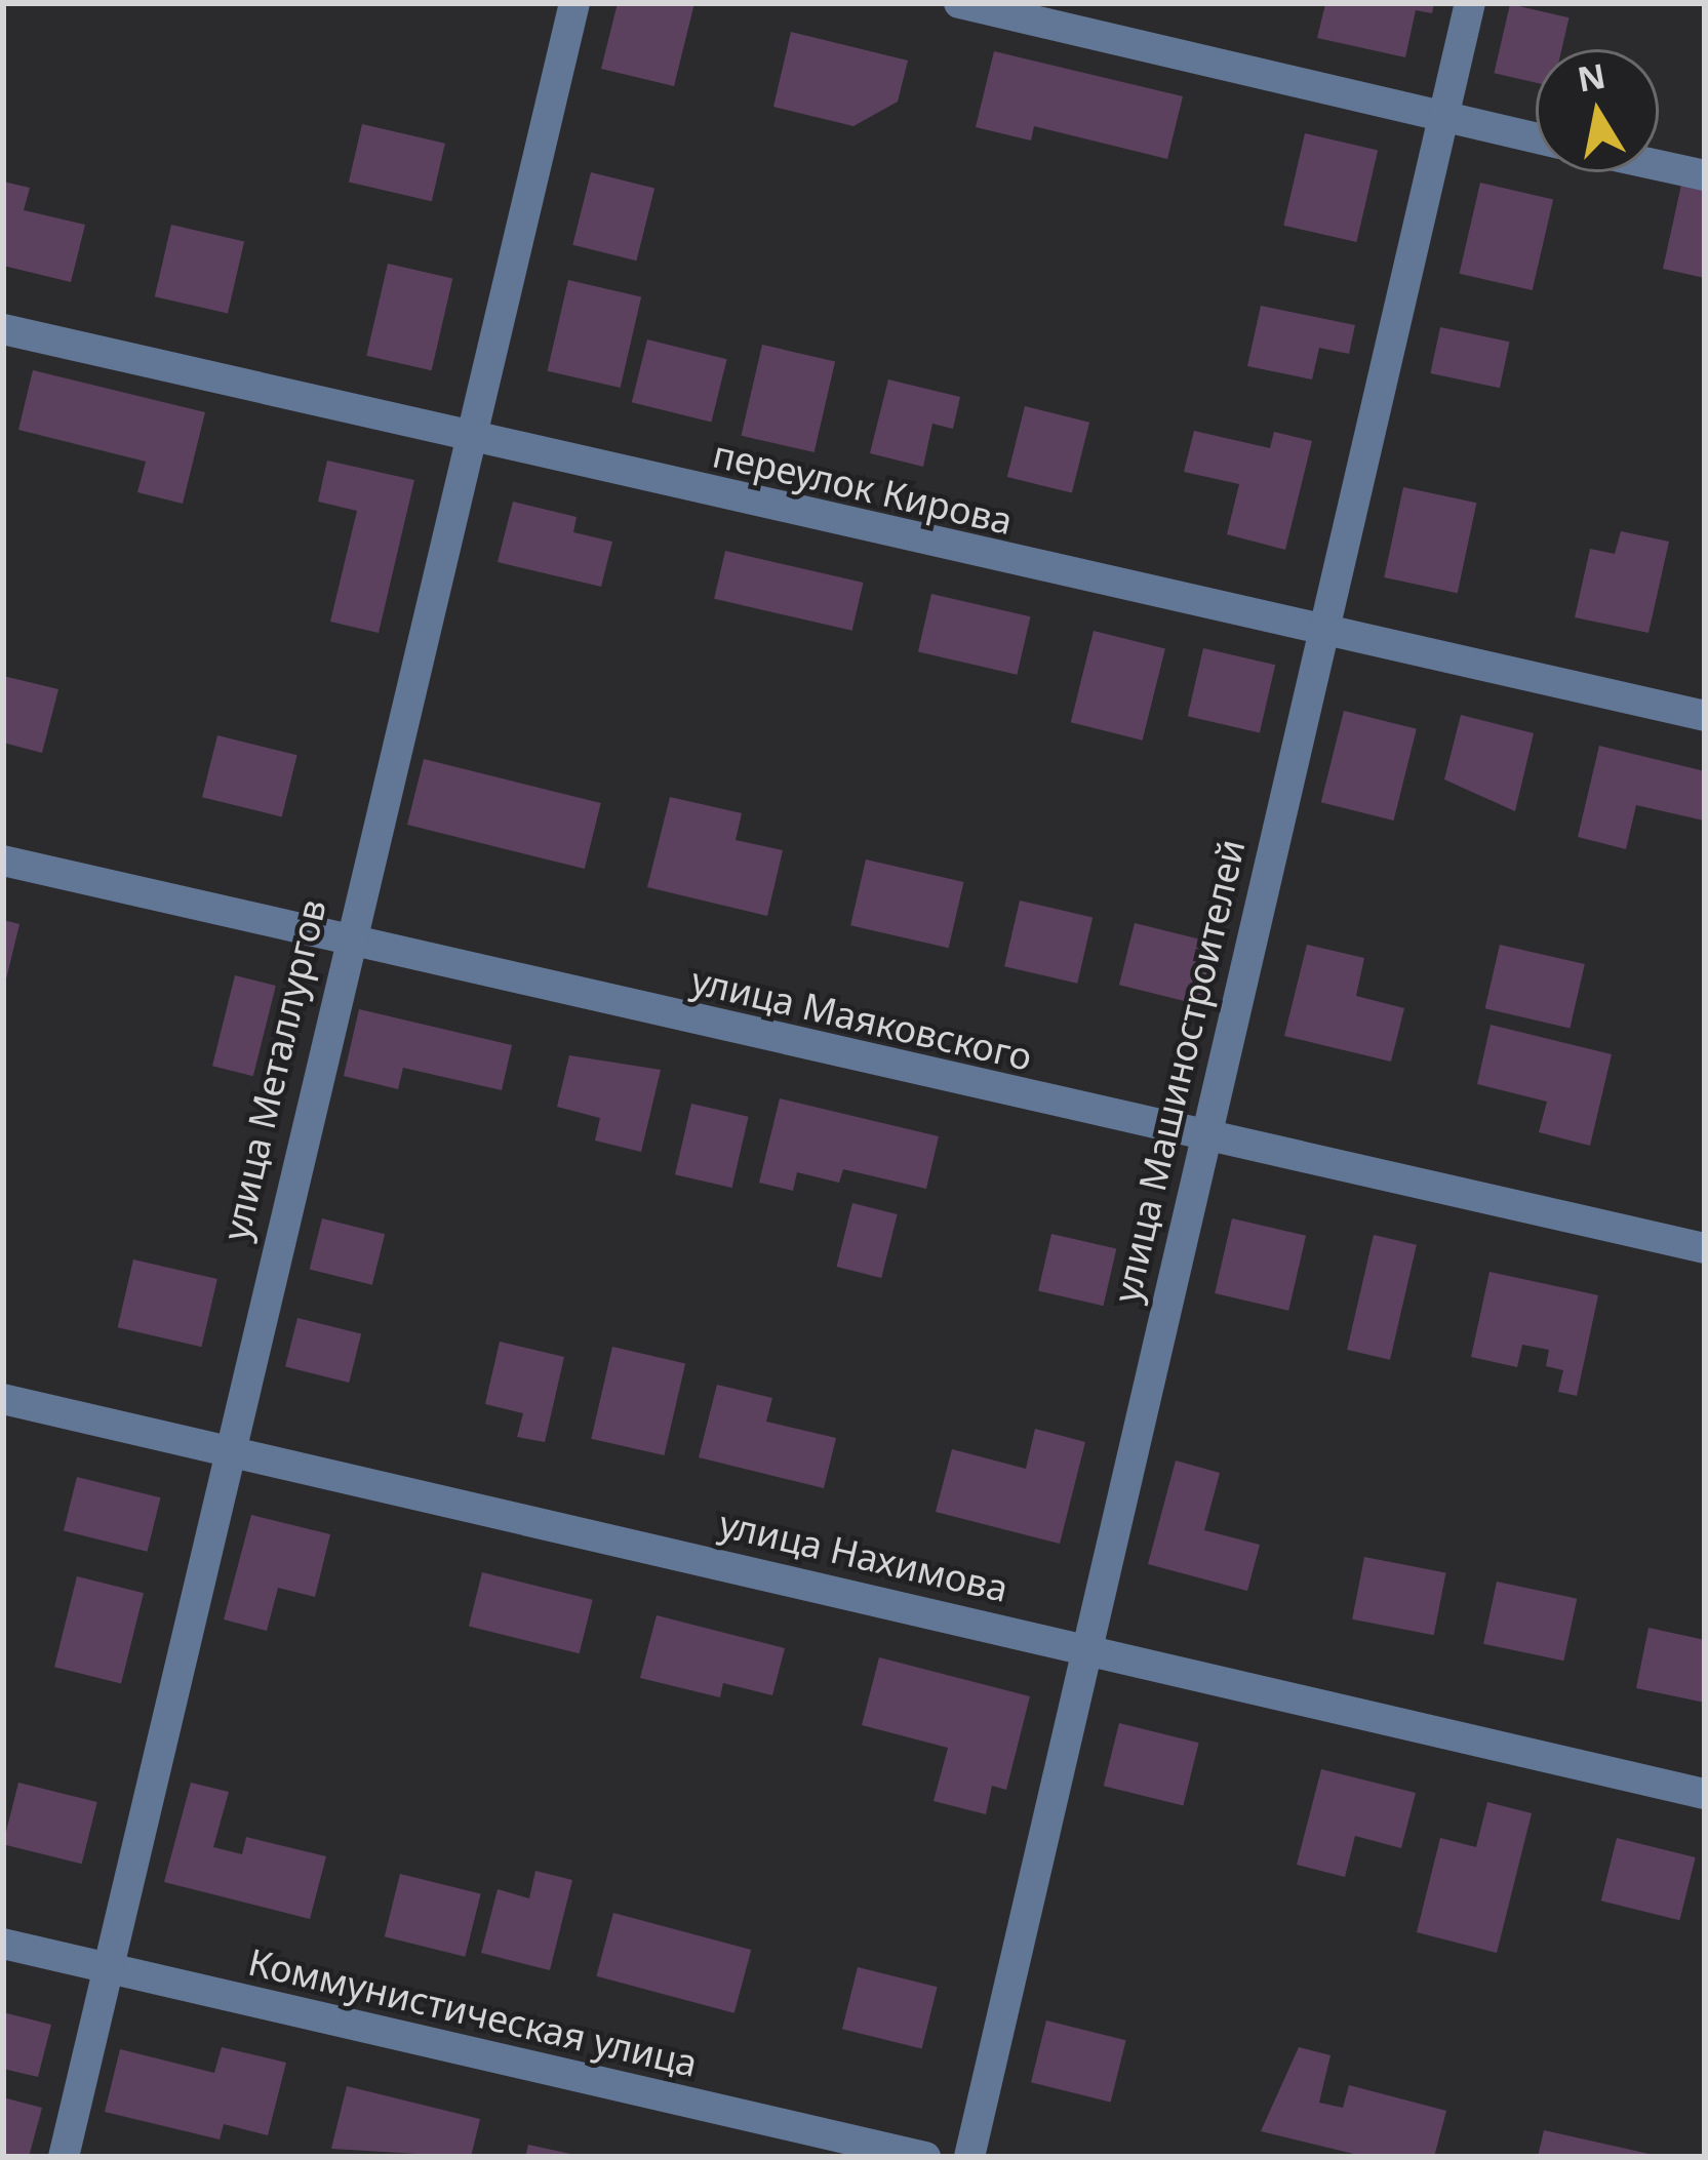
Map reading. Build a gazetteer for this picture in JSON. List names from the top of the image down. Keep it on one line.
{"streets":{"street":["переулок Кирова","улица Маяковского","улица Металлургов","улица Машиностроителей","улица Нахимова","Коммунистическая улица"]},"crossings":[["переулок Кирова","улица Металлургов"],["переулок Кирова","улица Машиностроителей"],["улица Маяковского","улица Металлургов"],["улица Маяковского","улица Машиностроителей"],["улица Металлургов","улица Нахимова"],["улица Металлургов","Коммунистическая улица"],["улица Машиностроителей","улица Нахимова"]],"north":"top"}
